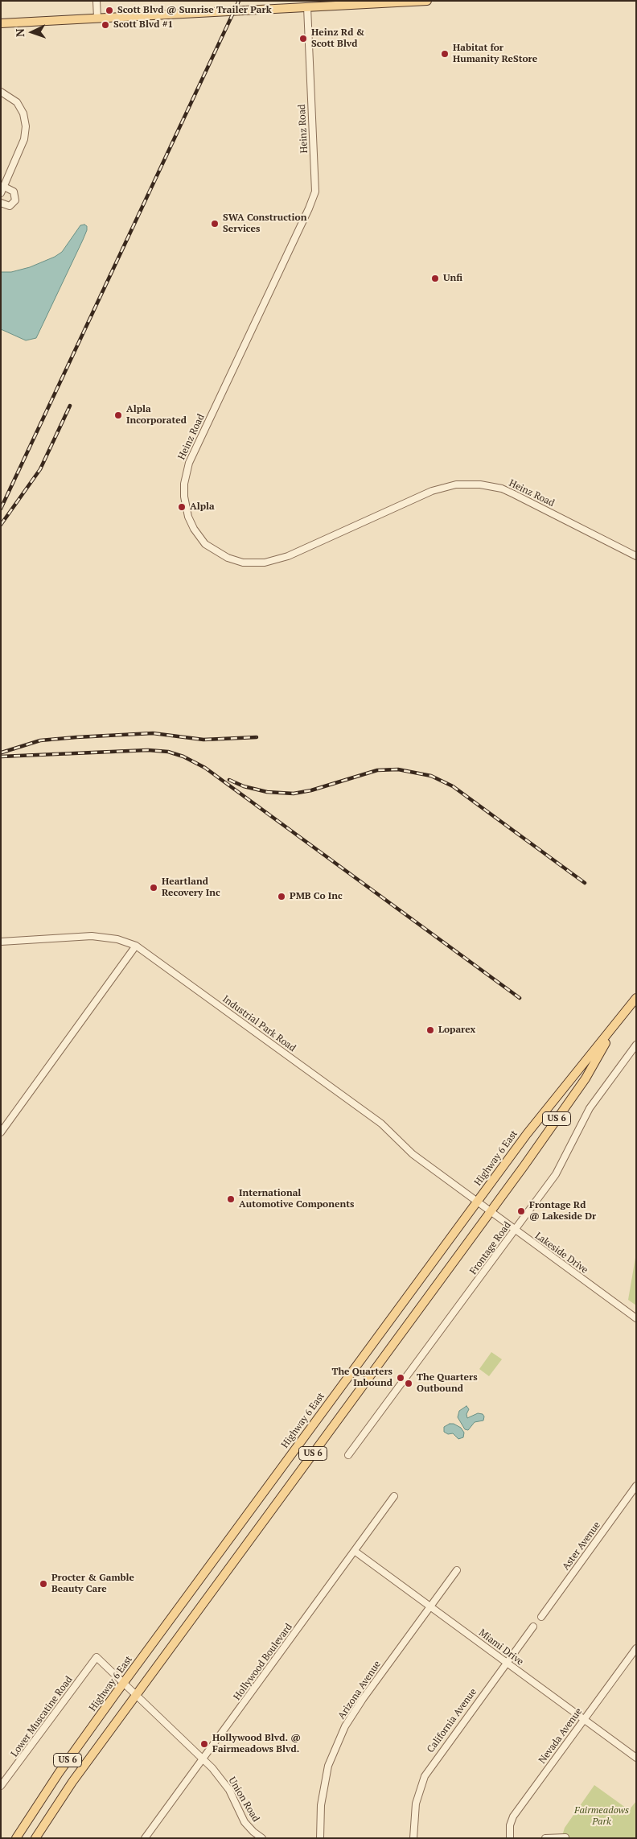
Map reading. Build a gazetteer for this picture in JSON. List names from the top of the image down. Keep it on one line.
{"streets":{"main road":["US 6","Highway 6 East"],"street":["Heinz Road","Industrial Park Road","Frontage Road","Lakeside Drive","Aster Avenue","Miami Drive","Hollywood Boulevard","Arizona Avenue","Lower Muscatine Road","California Avenue","Nevada Avenue","Union Road"]},"crossings":[["Industrial Park Road","Highway 6 East"],["Industrial Park Road","Lakeside Drive"],["Highway 6 East","Lakeside Drive"],["Highway 6 East","Union Road"],["Frontage Road","Lakeside Drive"],["Miami Drive","Hollywood Boulevard"],["Miami Drive","Arizona Avenue"],["Miami Drive","California Avenue"],["Miami Drive","Nevada Avenue"],["Hollywood Boulevard","Union Road"],["Lower Muscatine Road","Union Road"]],"parks":["Fairmeadows Park"],"places":["Scott Blvd @ Sunrise Trailer Park","Scott Blvd #1","Heinz Rd & Scott Blvd","Habitat for Humanity ReStore","SWA Construction Services","Unfi","Alpla Incorporated","Alpla","Heartland Recovery Inc","PMB Co Inc","Loparex","International Automotive Components","Frontage Rd @ Lakeside Dr","The Quarters Inbound","The Quarters Outbound","Procter & Gamble Beauty Care","Hollywood Blvd. @ Fairmeadows Blvd."],"north":"left"}
